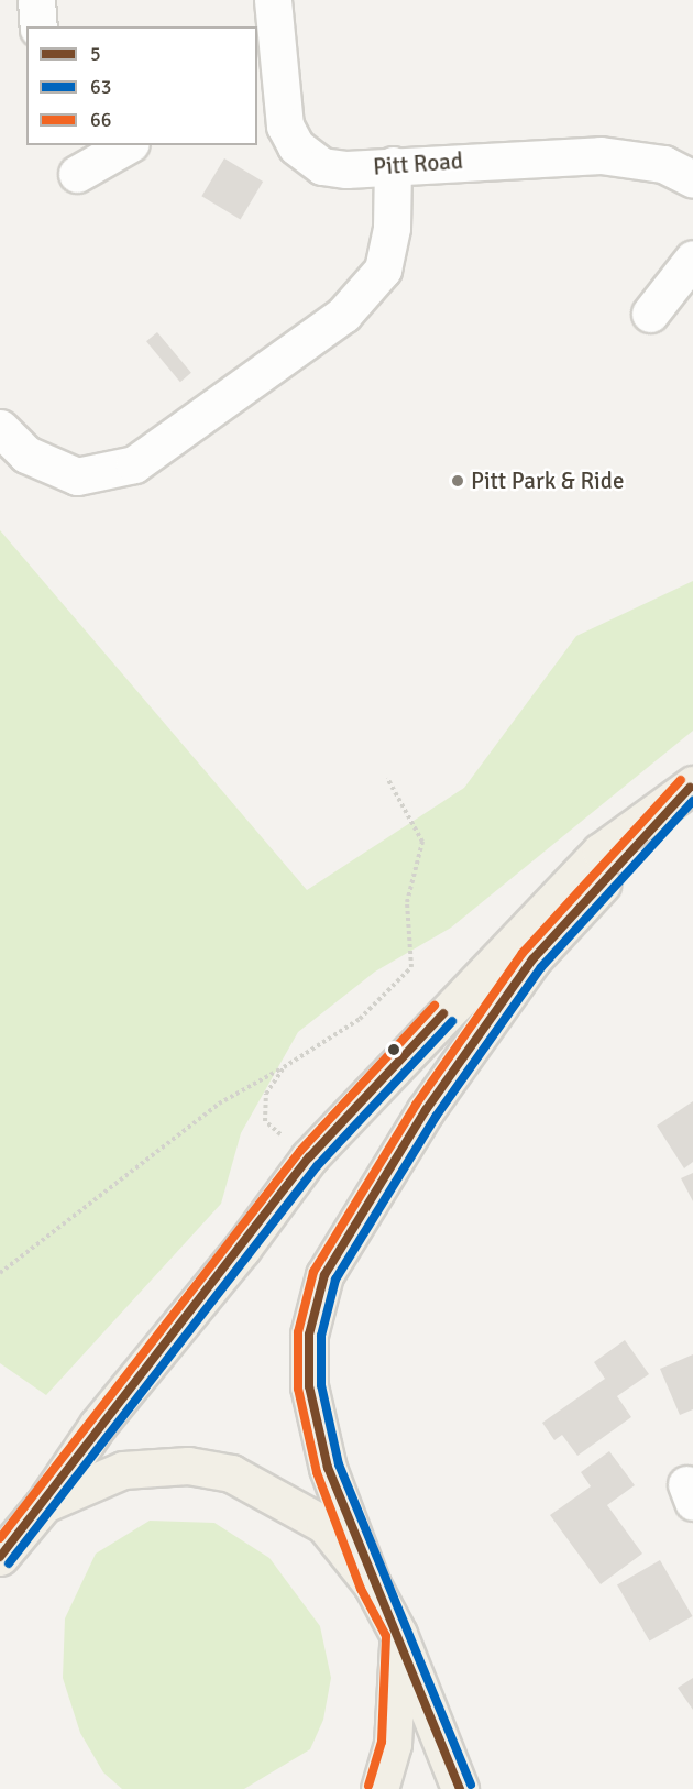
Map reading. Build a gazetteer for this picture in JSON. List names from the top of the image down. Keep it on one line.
{"streets":{"street":["Pitt Road"]},"places":["Pitt Park & Ride"],"lines":["transit line 66","transit line 5","transit line 63"],"legend":["5","63","66"]}
